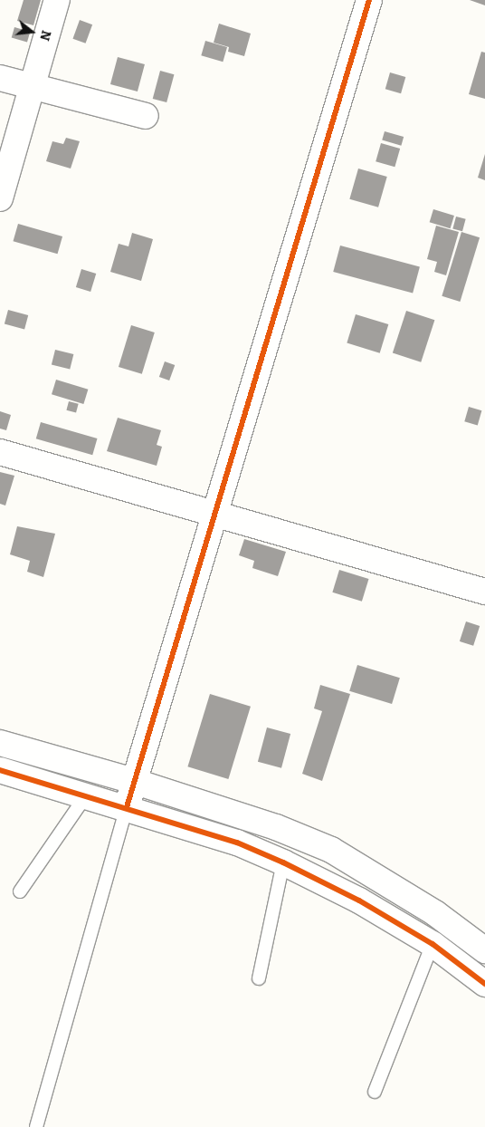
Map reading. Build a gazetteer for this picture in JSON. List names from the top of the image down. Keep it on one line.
{"north":"right"}
